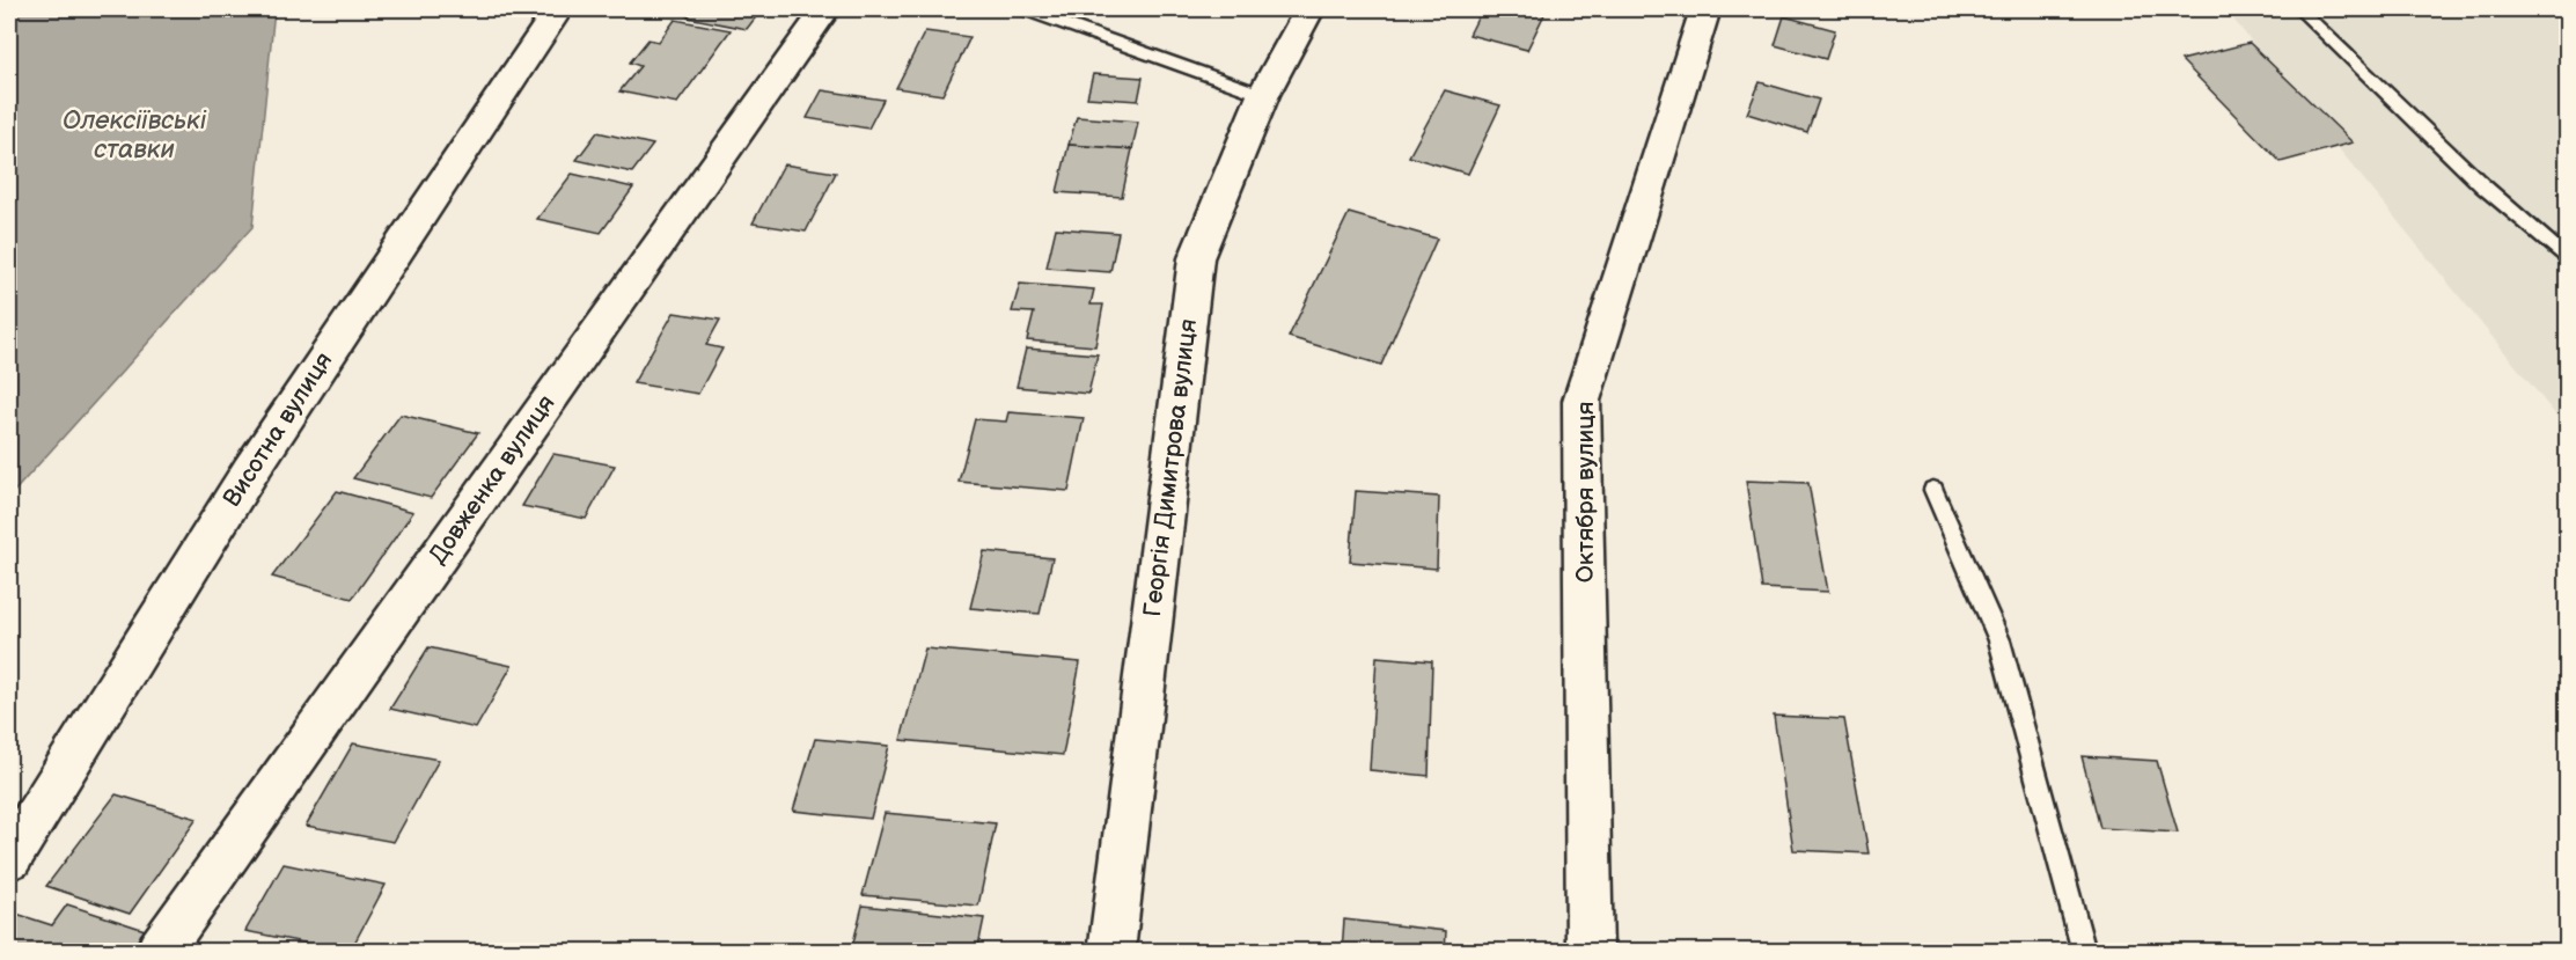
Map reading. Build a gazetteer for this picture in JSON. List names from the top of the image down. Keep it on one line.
{"streets":{"street":["Висотна вулиця","Георгія Димитрова вулиця","Довженка вулиця","Октября вулиця"]},"water":["Олексіївські ставки"]}
